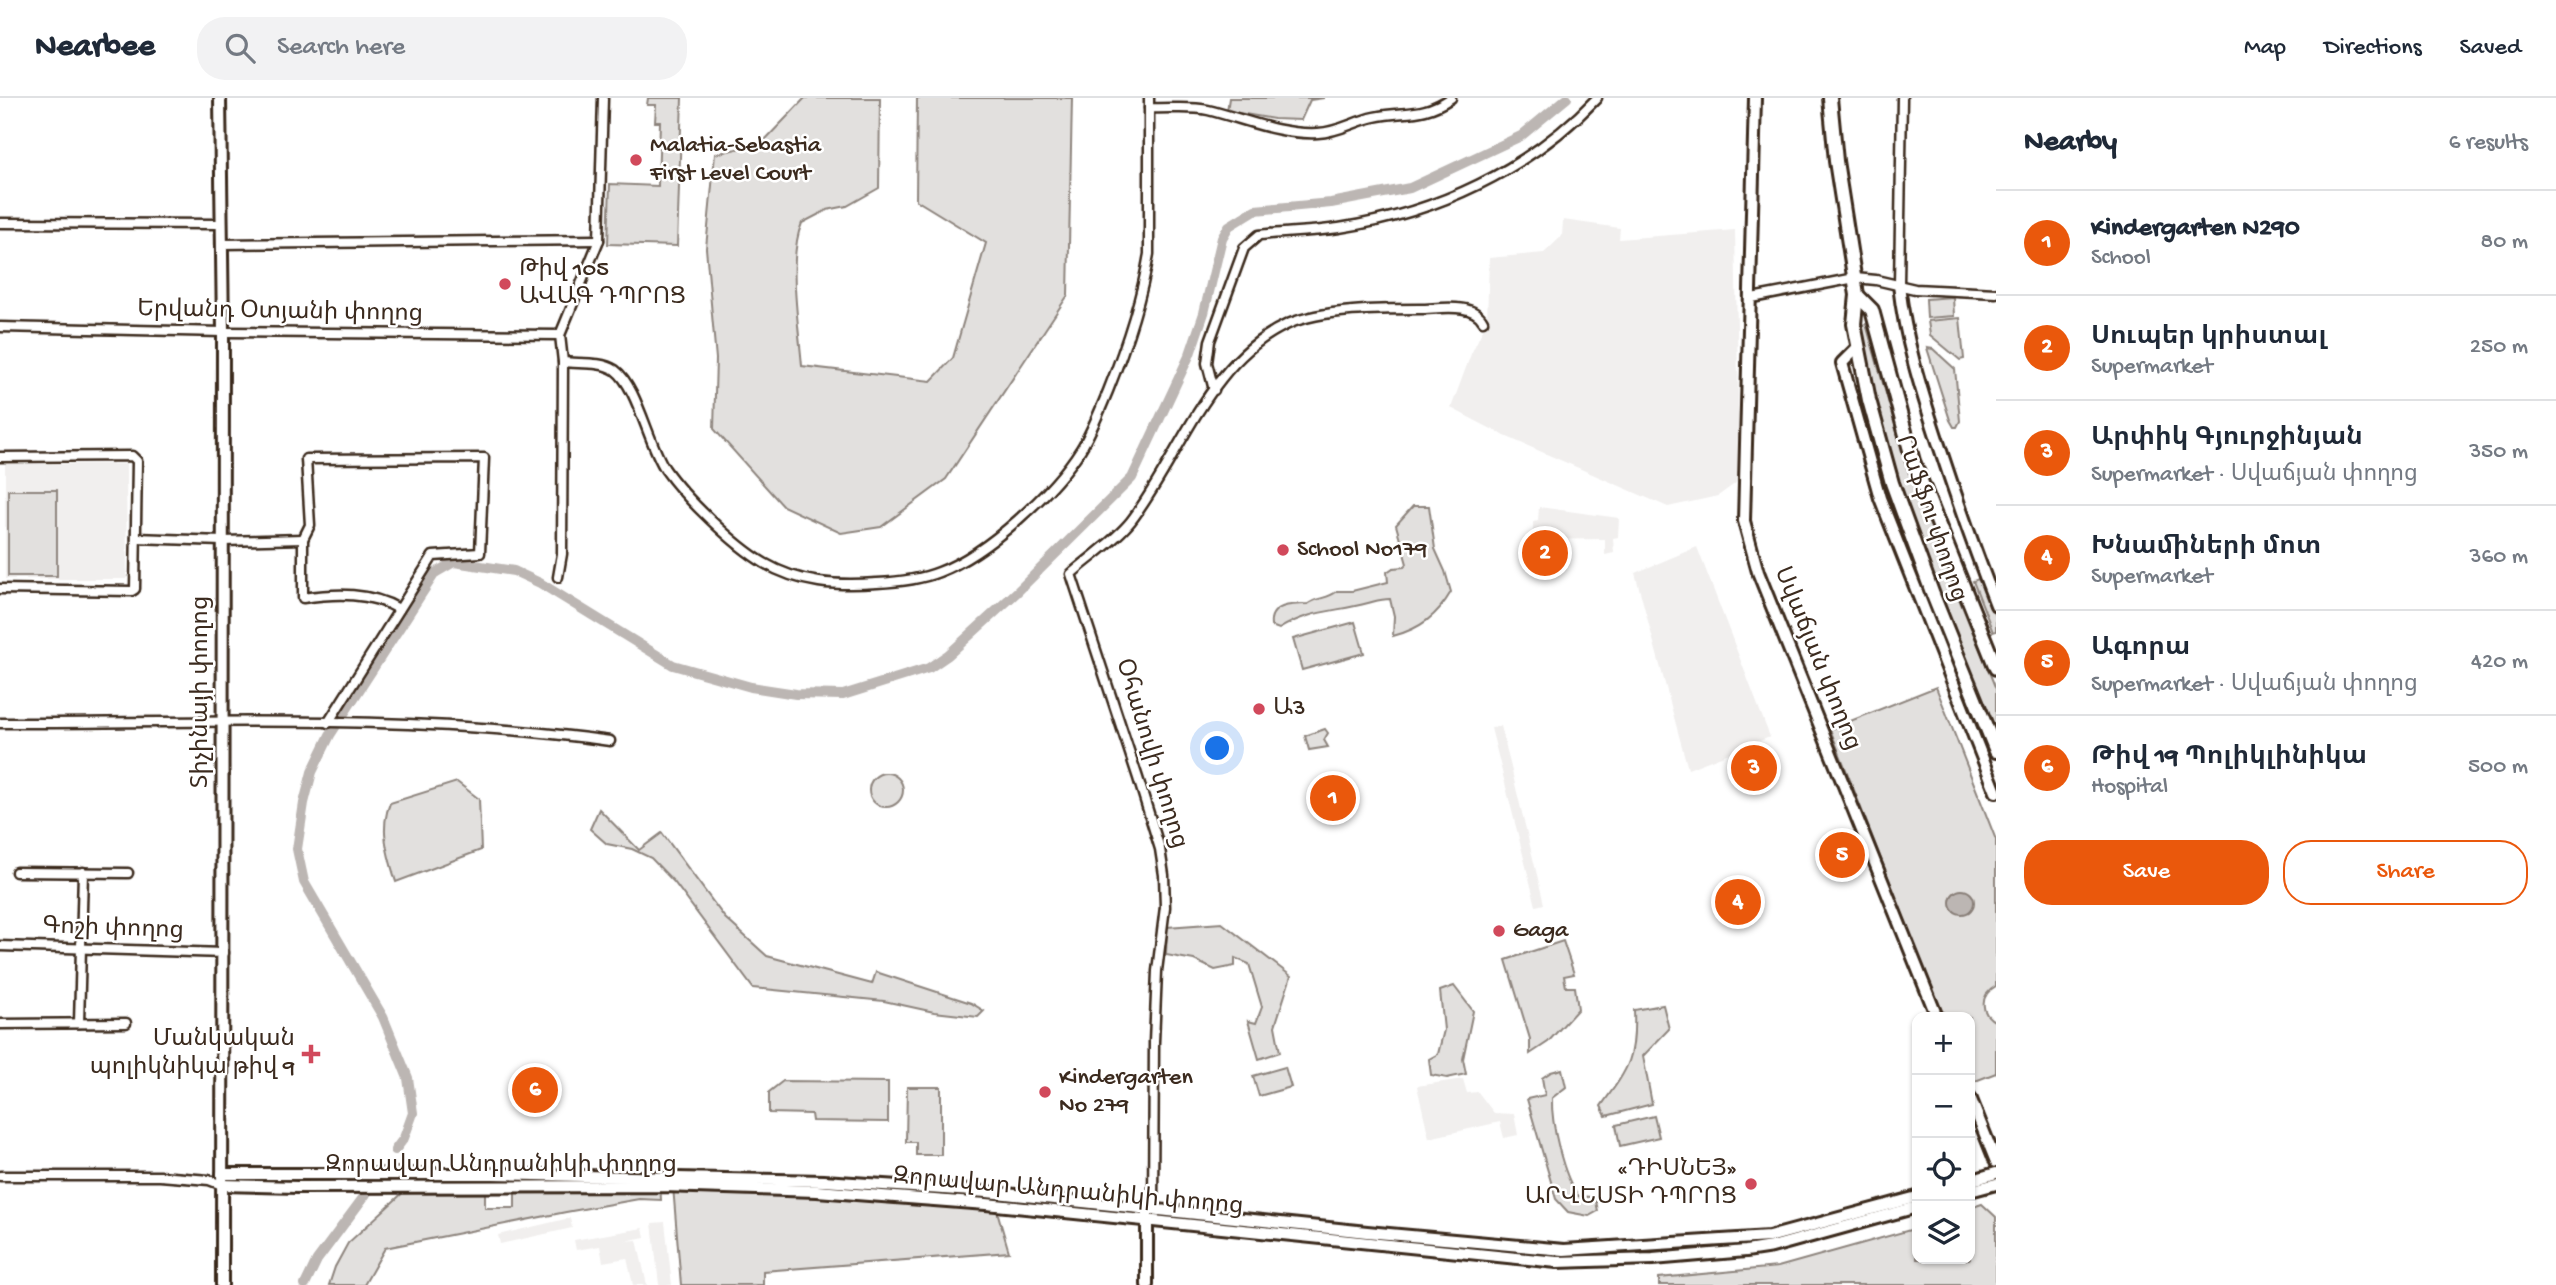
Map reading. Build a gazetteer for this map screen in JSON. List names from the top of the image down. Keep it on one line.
{"streets":{"main road":["Րաֆֆու փողոց","Սվաճյան փողոց","Տիչինայի փողոց","Օհանովի փողոց","Զորավար Անդրանիկի փողոց"],"street":["Երվանդ Օտյանի փողոց","Գոշի փողոց"]},"crossings":[["Երվանդ Օտյանի փողոց","Տիչինայի փողոց"],["Տիչինայի փողոց","Գոշի փողոց"],["Տիչինայի փողոց","Զորավար Անդրանիկի փողոց"],["Օհանովի փողոց","Զորավար Անդրանիկի փողոց"]],"places":{"other":["Malatia-Sebastia First Level Court","Թիվ 105 ԱՎԱԳ ԴՊՐՈՑ","School No179","Ա3","Gaga","Kindergarten No 279","«ԴԻՍՆԵՅ» ԱՐՎԵՍՏԻ ԴՊՐՈՑ"],"health":["Մանկական պոլիկնիկա թիվ 9"]},"page":{"header":"Nearbee","search":"Search here","nav":["Map","Directions","Saved"],"heading":["Nearby","6 results"],"list":[{"mark":"1","name":"Kindergarten N290","note":"School","value":"80 m"},{"mark":"2","name":"Սուպեր կրիստալ","note":"Supermarket","value":"250 m"},{"mark":"3","name":"Արփիկ Գյուրջինյան","note":"Supermarket · Սվաճյան փողոց","value":"350 m"},{"mark":"4","name":"Խնամիների մոտ","note":"Supermarket","value":"360 m"},{"mark":"5","name":"Ագորա","note":"Supermarket · Սվաճյան փողոց","value":"420 m"},{"mark":"6","name":"Թիվ 19 Պոլիկլինիկա","note":"Hospital","value":"500 m"}],"pins":["2","3","1","5","4","6"],"buttons":["Save","Share"],"map_buttons":["+","−"]}}
